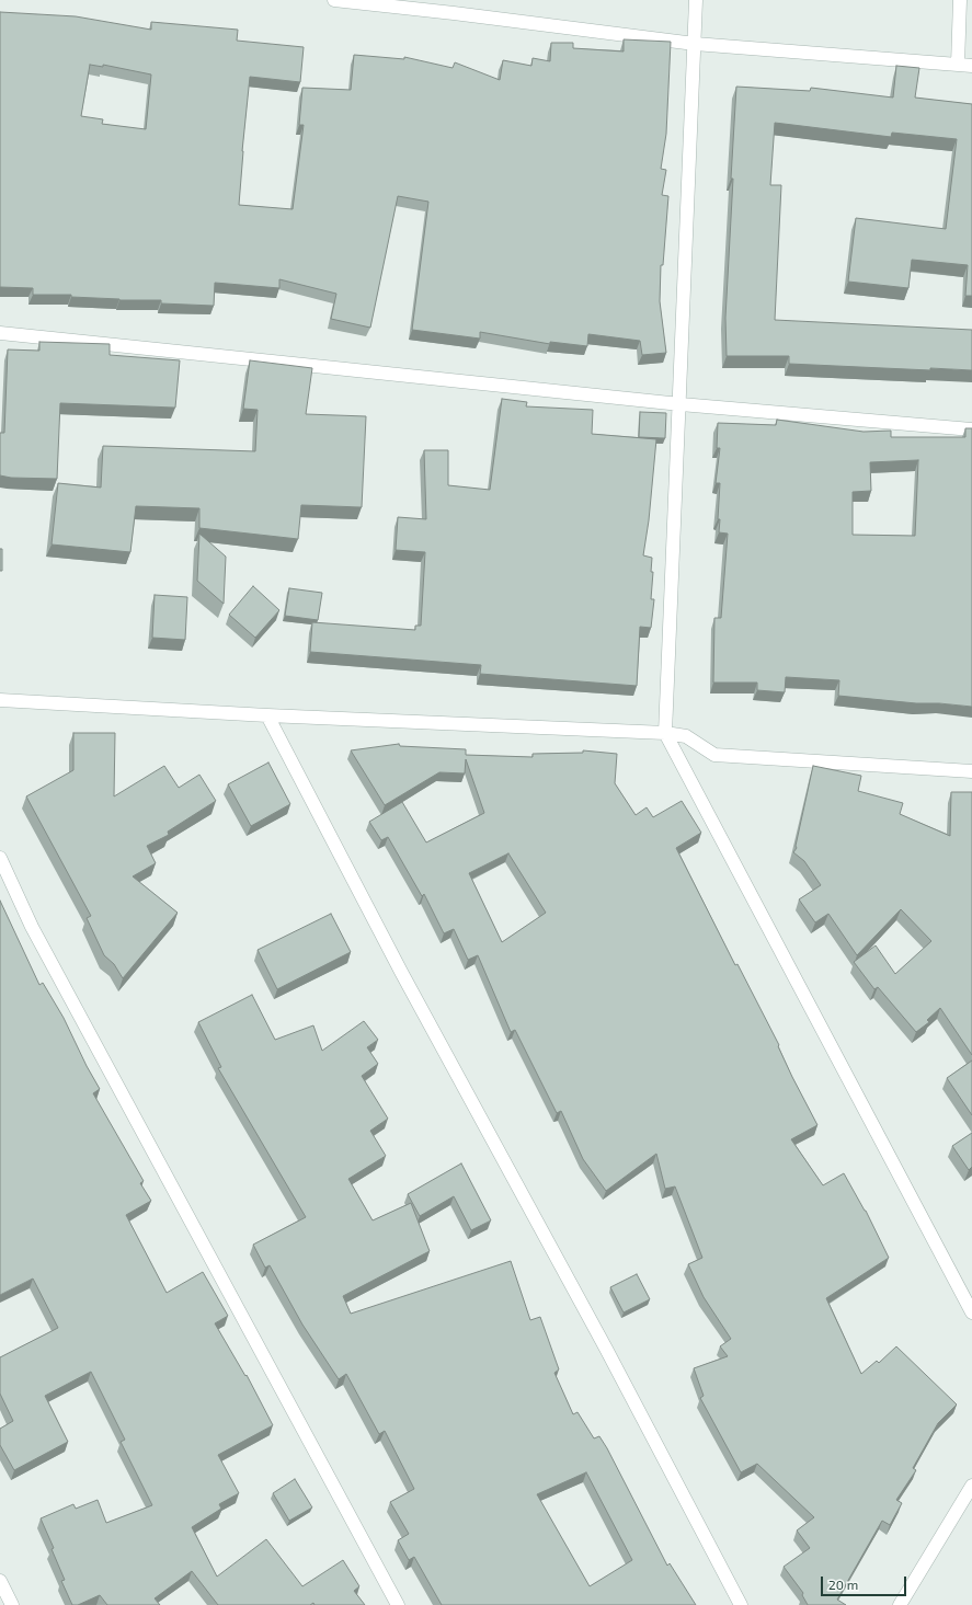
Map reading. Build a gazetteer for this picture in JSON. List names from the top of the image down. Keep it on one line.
{"scale_bar":"20 m"}
